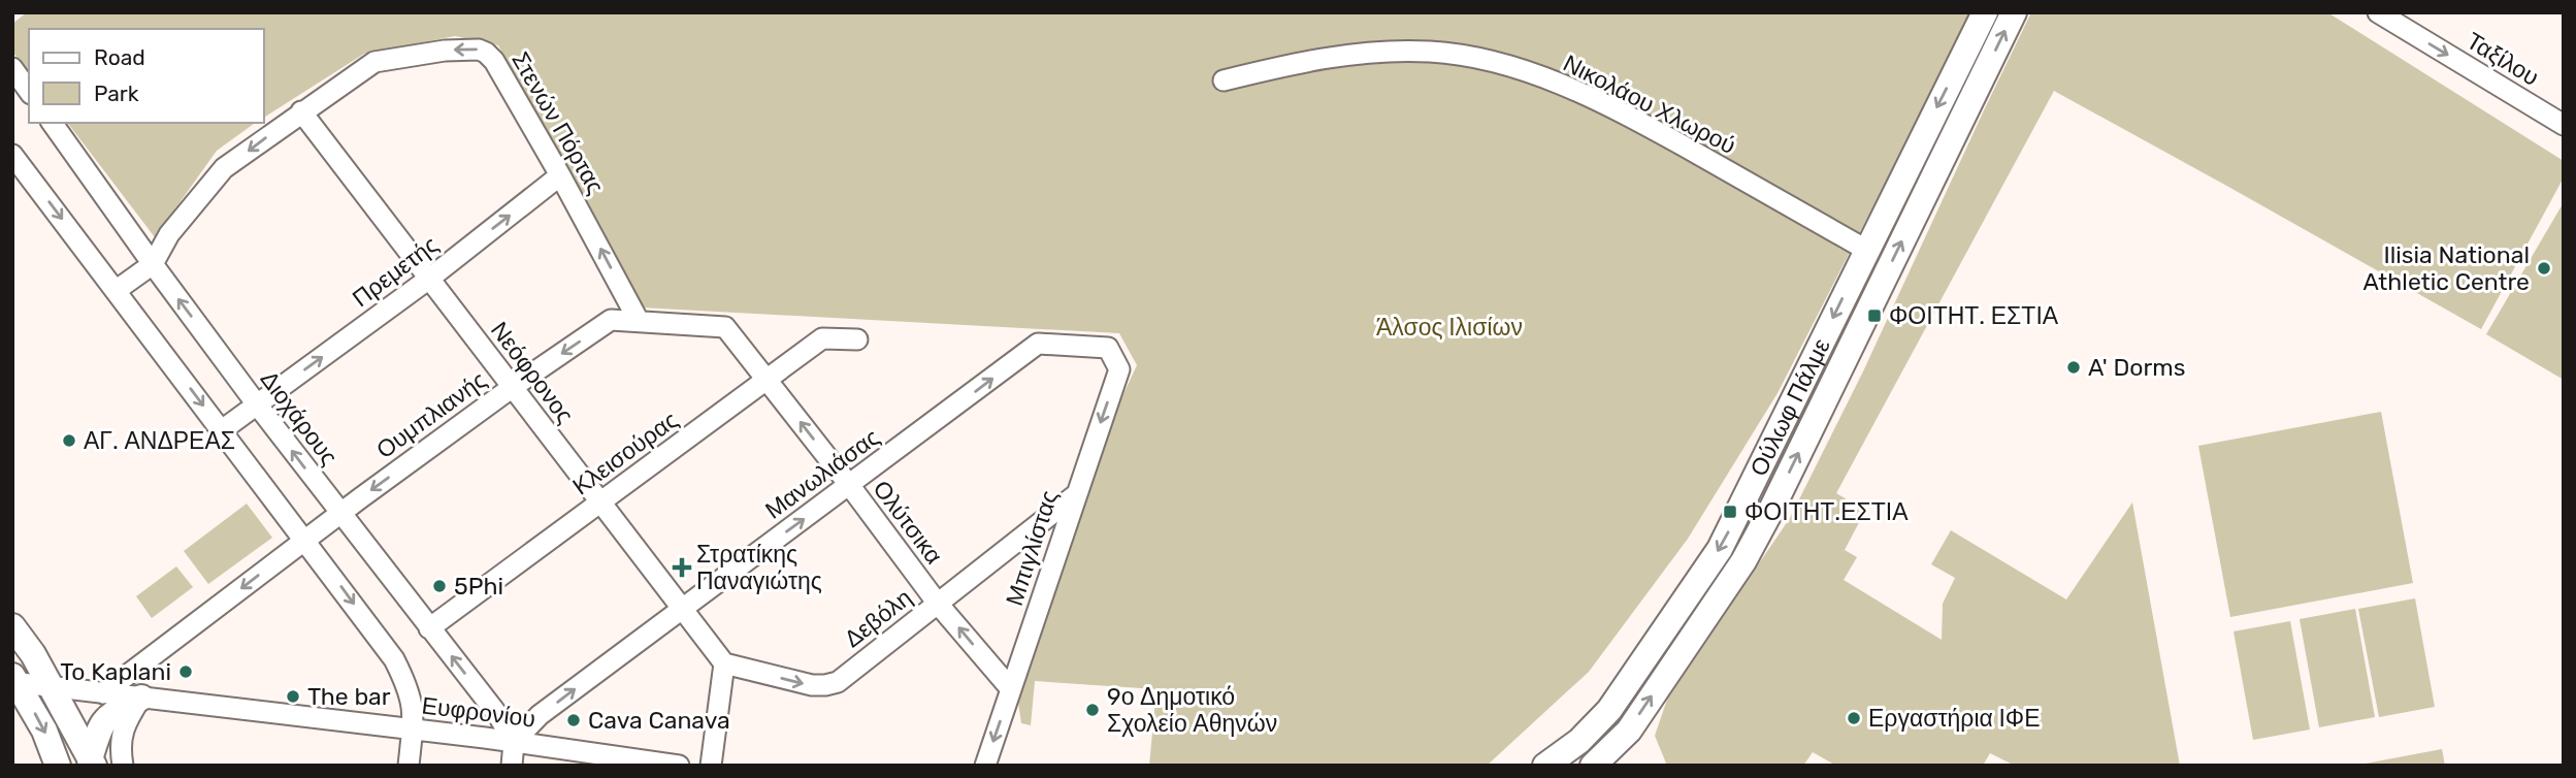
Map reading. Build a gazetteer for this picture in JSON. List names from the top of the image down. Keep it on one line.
{"streets":{"main road":["Ούλωφ Πάλμε"],"street":["Ταξίλου","Νικολάου Χλωρού","Στενών Πόρτας","Πρεμετής","Νεόφρονος","Ουμπλιανής","Διοχάρους","Κλεισούρας","Μανωλιάσας","Ολύτσικα","Μπιγλίστας","Δεβόλη","Ευφρονίου"]},"crossings":[["Νικολάου Χλωρού","Ούλωφ Πάλμε"],["Στενών Πόρτας","Πρεμετής"],["Στενών Πόρτας","Νεόφρονος"],["Στενών Πόρτας","Ουμπλιανής"],["Στενών Πόρτας","Διοχάρους"],["Πρεμετής","Νεόφρονος"],["Πρεμετής","Διοχάρους"],["Νεόφρονος","Ουμπλιανής"],["Νεόφρονος","Κλεισούρας"],["Νεόφρονος","Μανωλιάσας"],["Νεόφρονος","Δεβόλη"],["Ουμπλιανής","Διοχάρους"],["Ουμπλιανής","Ολύτσικα"],["Ουμπλιανής","Ευφρονίου"],["Διοχάρους","Κλεισούρας"],["Διοχάρους","Μανωλιάσας"],["Διοχάρους","Ευφρονίου"],["Κλεισούρας","Ολύτσικα"],["Μανωλιάσας","Ολύτσικα"],["Μανωλιάσας","Μπιγλίστας"],["Μανωλιάσας","Ευφρονίου"],["Ολύτσικα","Μπιγλίστας"],["Ολύτσικα","Δεβόλη"],["Μπιγλίστας","Δεβόλη"]],"one_way":["Ταξίλου","Πρεμετής","Ουμπλιανής","Μανωλιάσας","Ολύτσικα","Μπιγλίστας","Δεβόλη"],"parks":["Άλσος Ιλισίων"],"places":{"other":["Ilisia National Athletic Centre","A' Dorms","ΑΓ. ΑΝΔΡΕΑΣ","5Phi","To Kaplani","The bar","9ο Δημοτικό Σχολείο Αθηνών","Εργαστήρια ΙΦΕ","Cava Canava"],"transit":["ΦΟΙΤΗΤ. ΕΣΤΙΑ","ΦΟΙΤΗΤ.ΕΣΤΙΑ"],"health":["Στρατίκης Παναγιώτης"]},"legend":["Road","Park"]}
